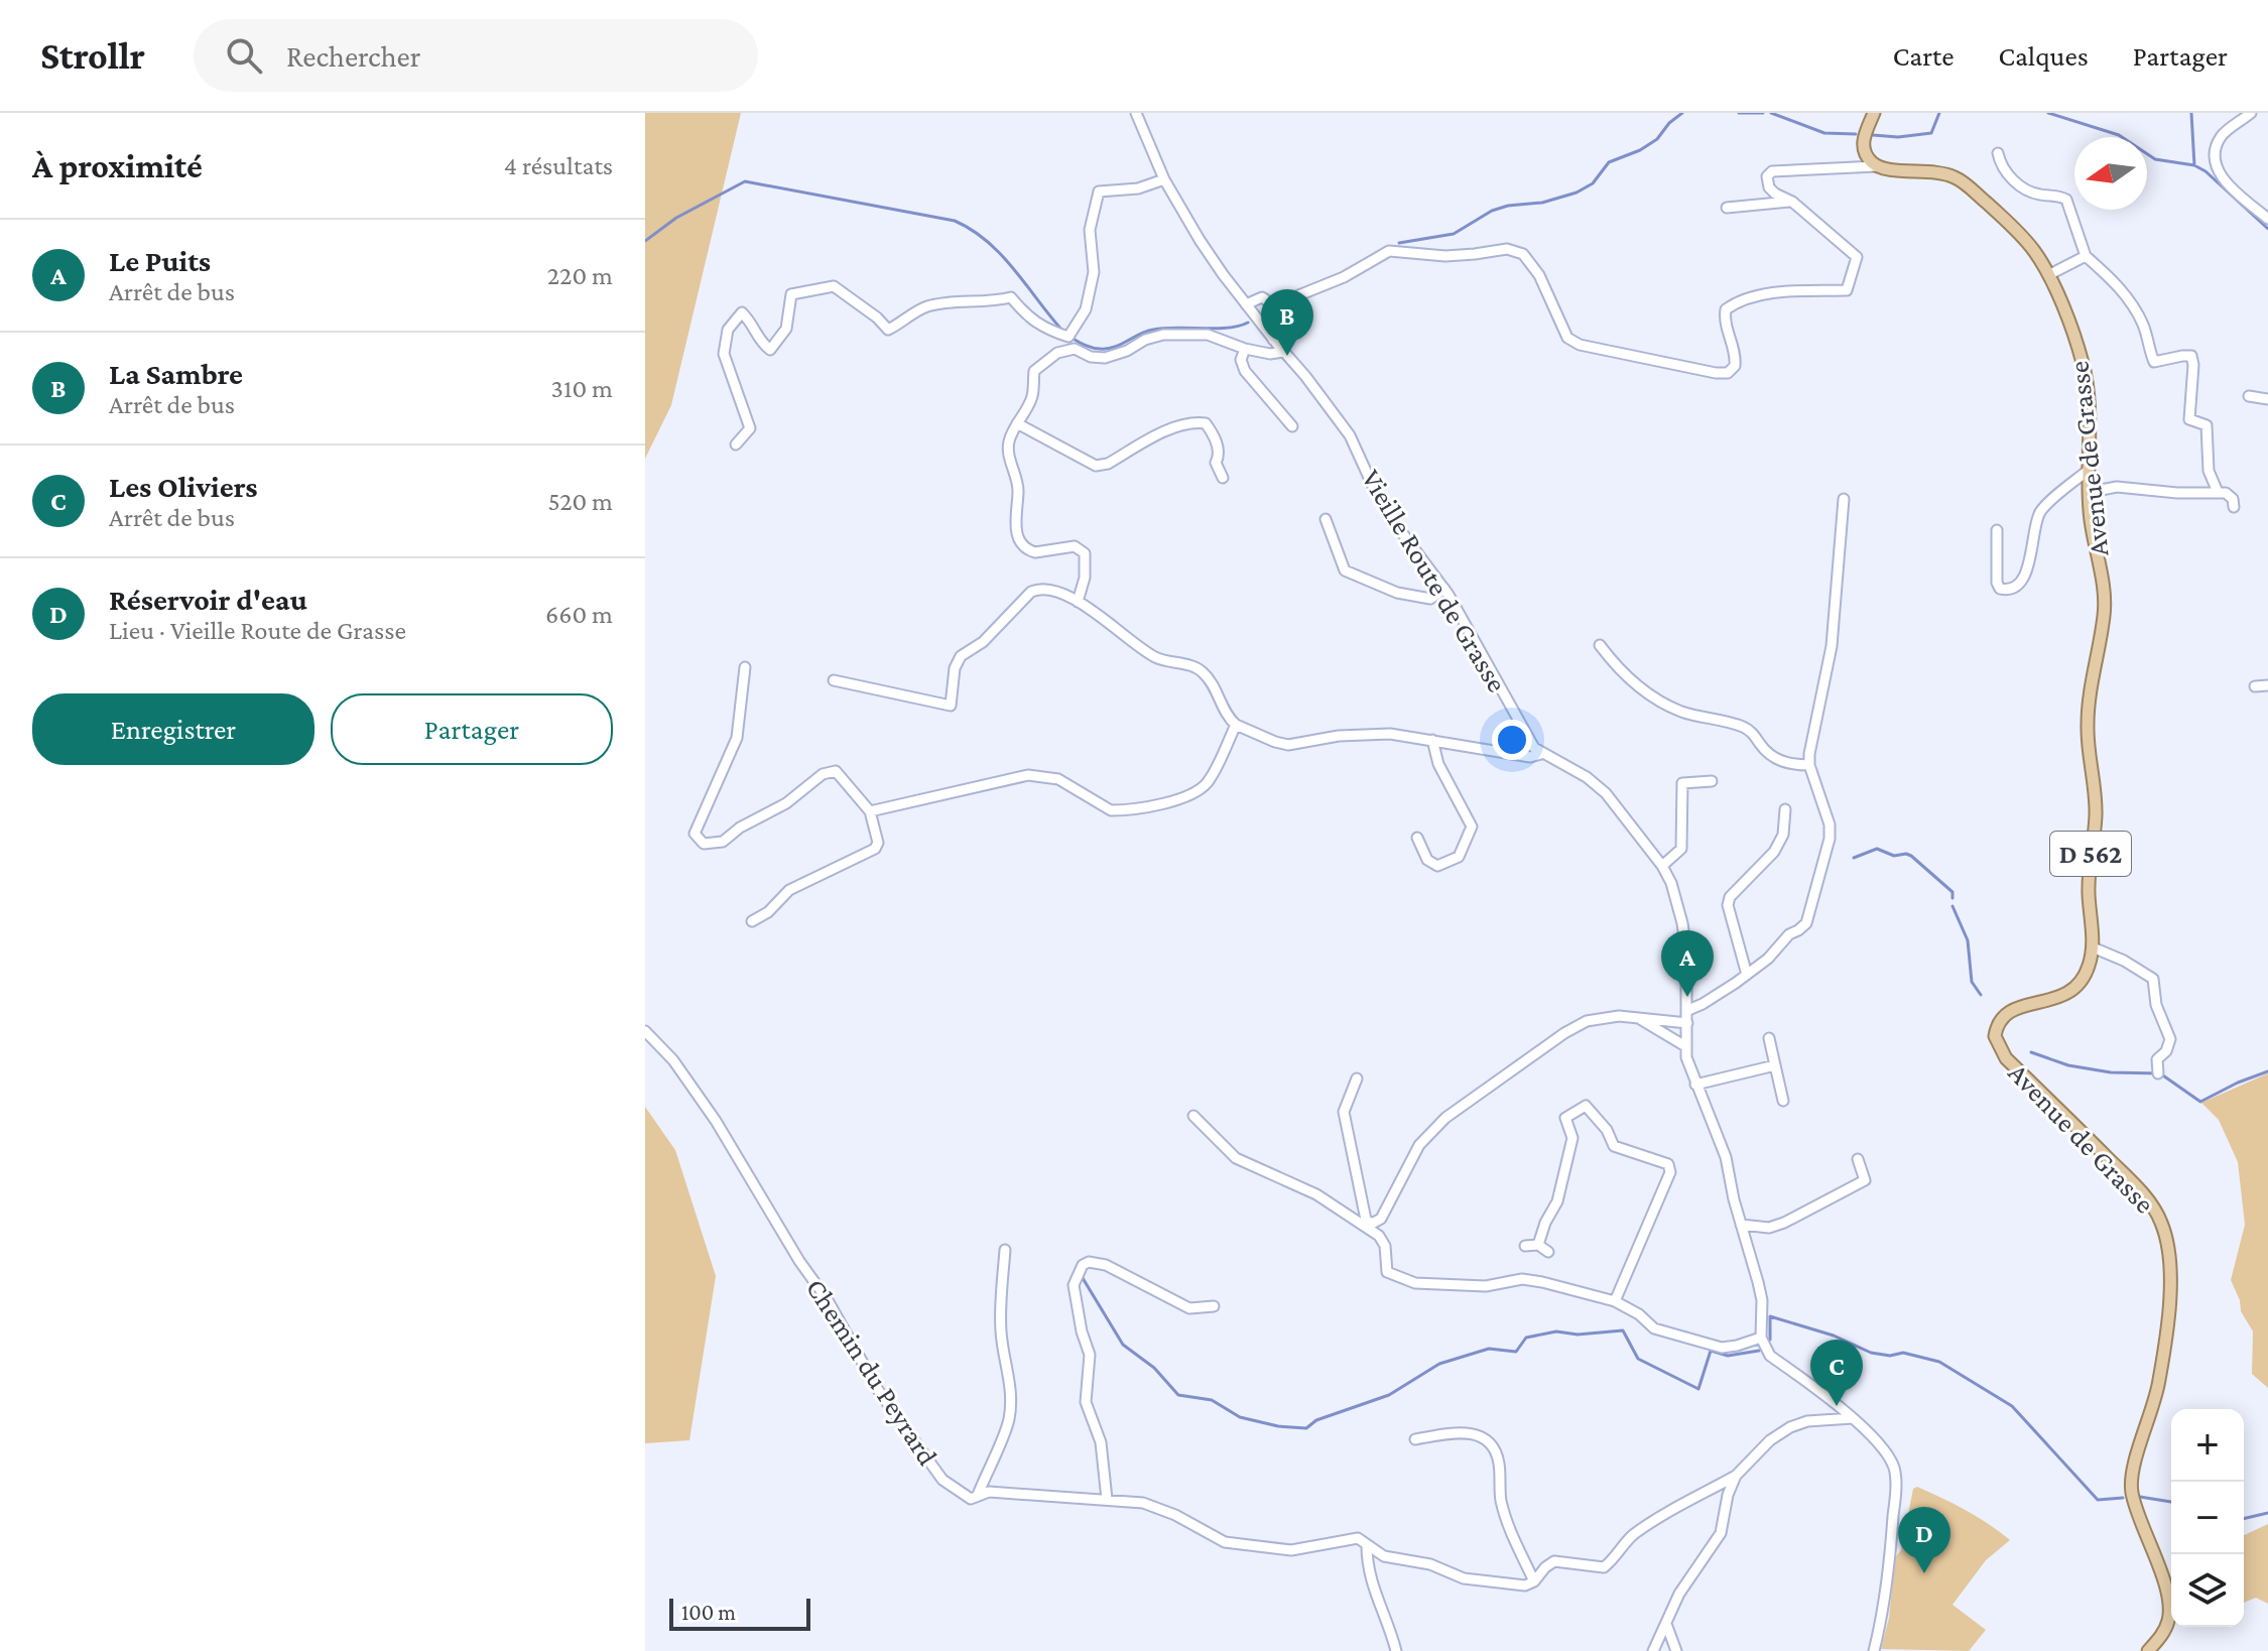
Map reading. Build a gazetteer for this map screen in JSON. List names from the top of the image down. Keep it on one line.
{"streets":{"main road":["Avenue de Grasse","D 562"],"street":["Vieille Route de Grasse","Chemin du Peyrard"]},"scale_bar":"100 m","north":"left","page":{"header":"Strollr","search":"Rechercher","nav":["Carte","Calques","Partager"],"heading":["À proximité","4 résultats"],"list":[{"mark":"A","name":"Le Puits","note":"Arrêt de bus","value":"220 m"},{"mark":"B","name":"La Sambre","note":"Arrêt de bus","value":"310 m"},{"mark":"C","name":"Les Oliviers","note":"Arrêt de bus","value":"520 m"},{"mark":"D","name":"Réservoir d'eau","note":"Lieu · Vieille Route de Grasse","value":"660 m"}],"pins":["B","A","C","D"],"buttons":["Enregistrer","Partager"],"map_buttons":["+","−"],"scale":"100 m"}}
